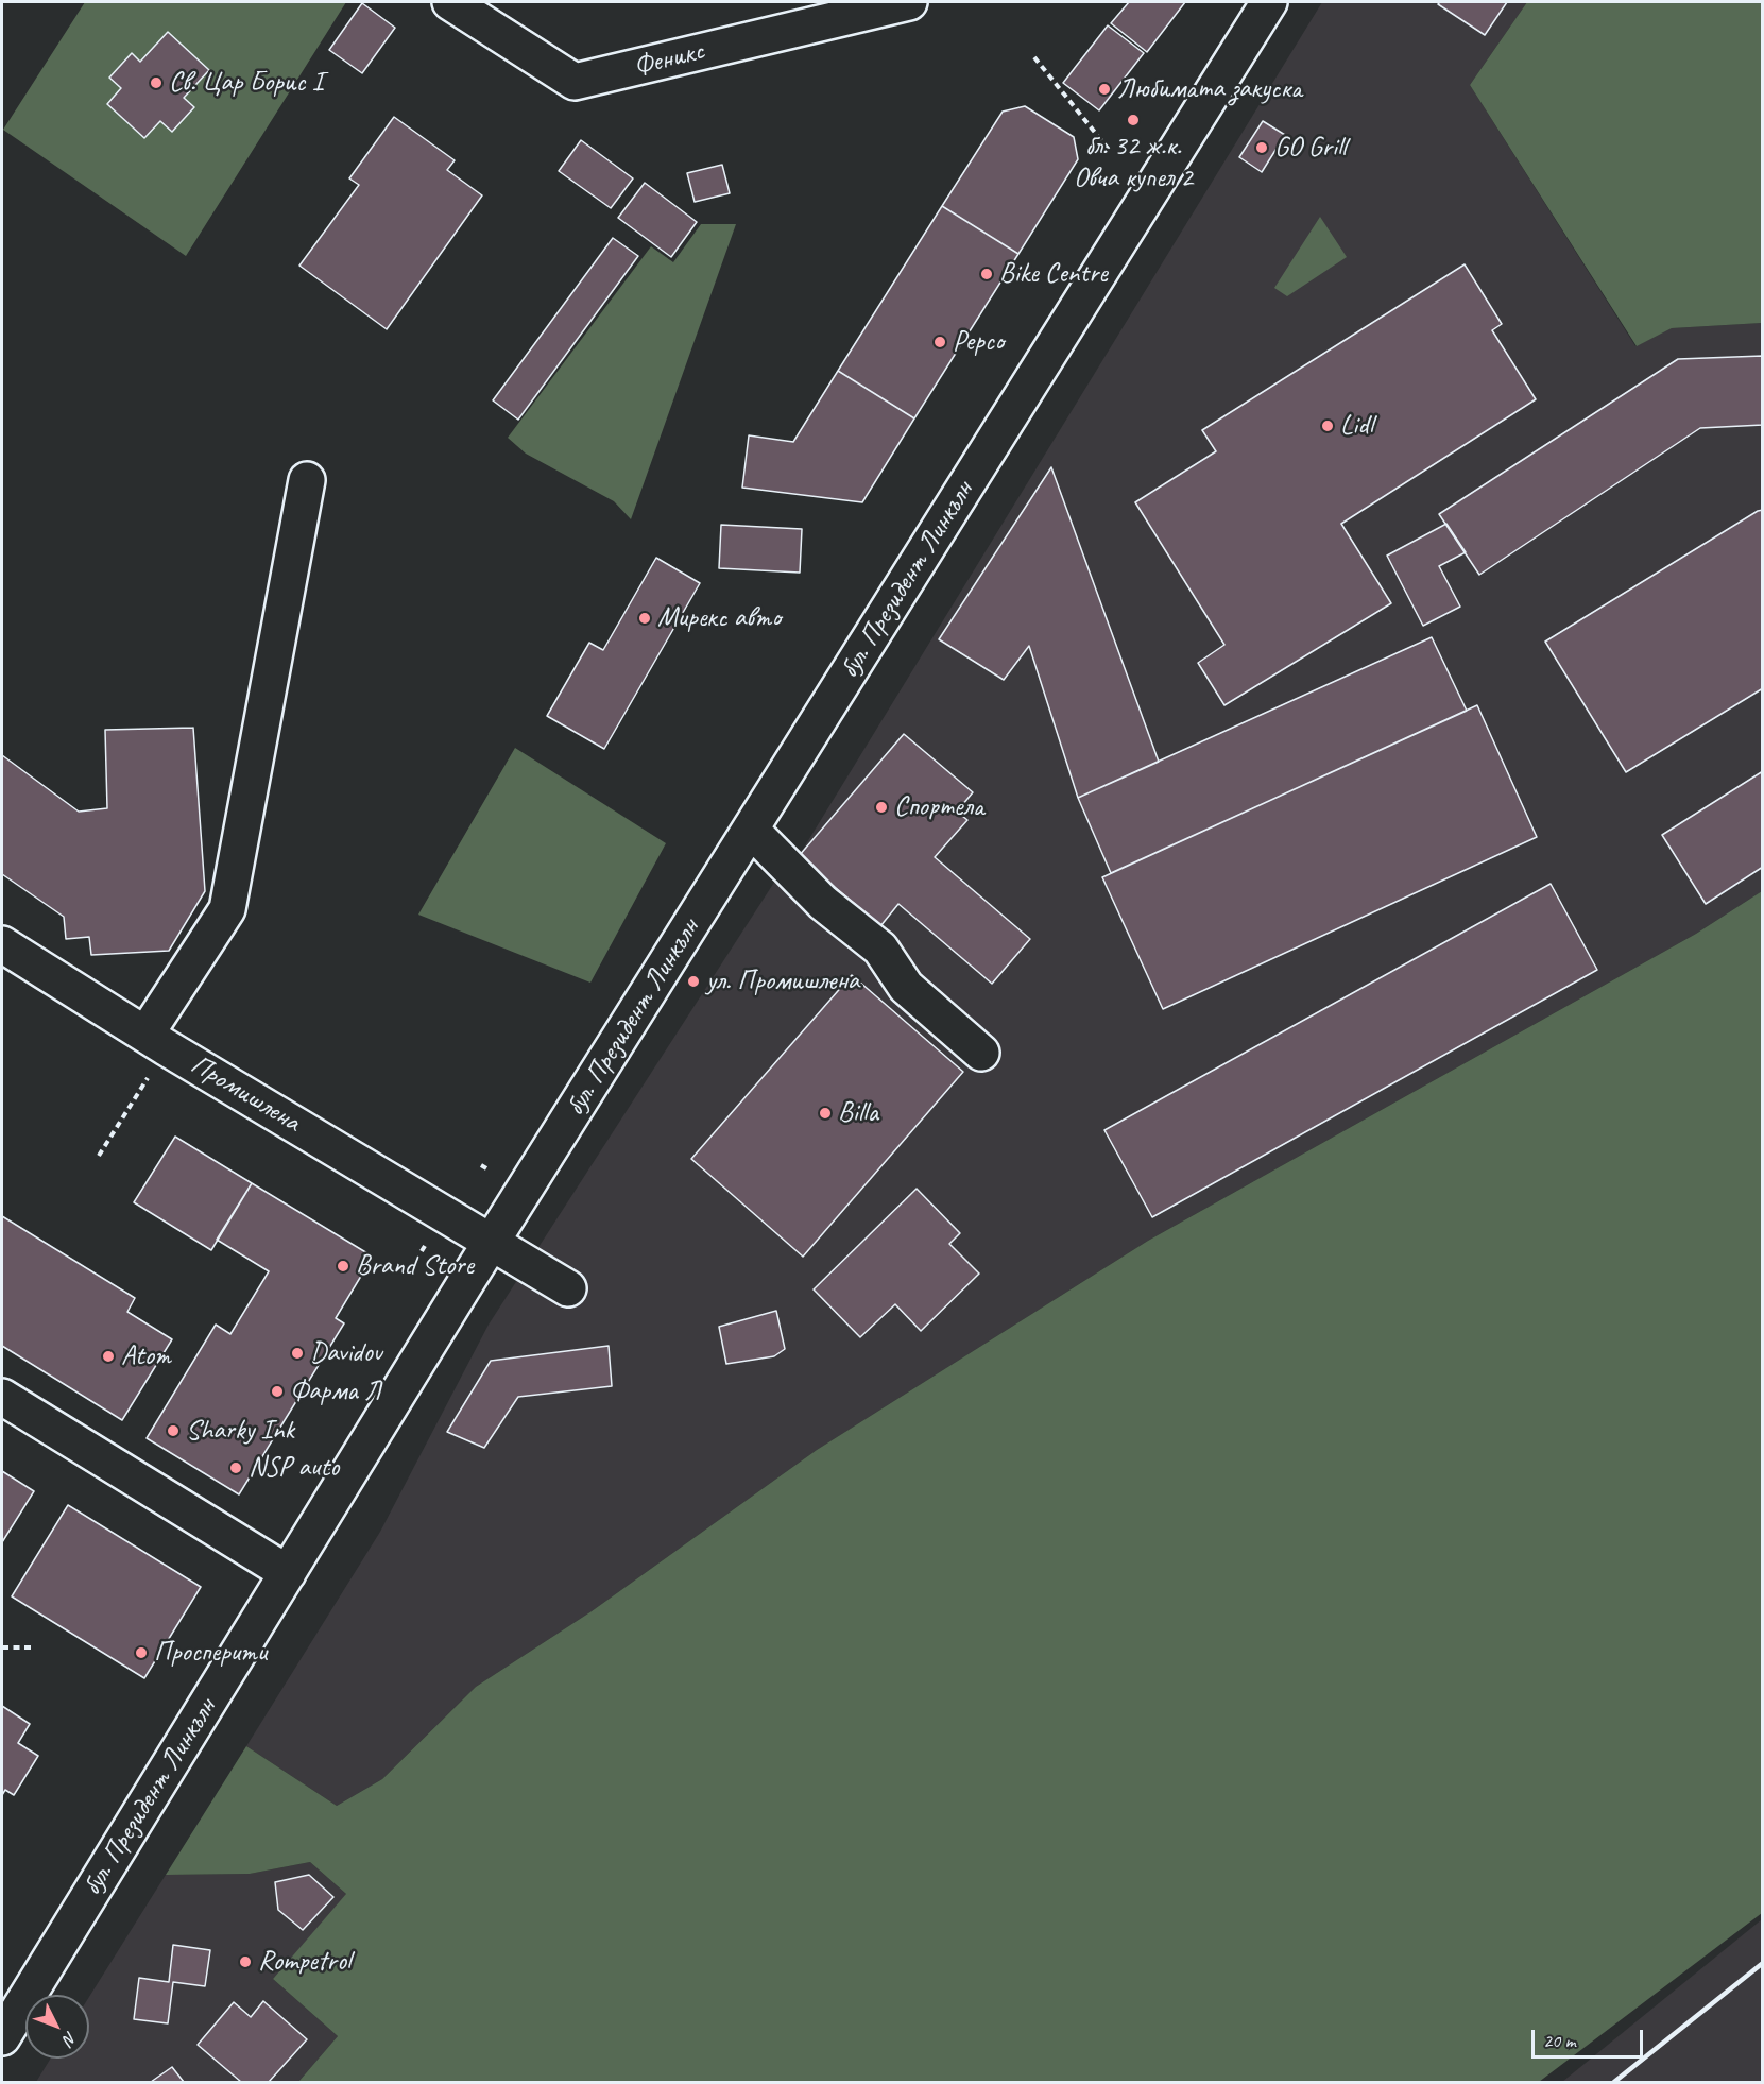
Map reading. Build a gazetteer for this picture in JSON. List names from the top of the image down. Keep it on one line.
{"streets":{"street":["Феникс","бул. Президент Линкълн","Промишлена"]},"crossings":[["бул. Президент Линкълн","Промишлена"]],"places":["Св. Цар Борис І","Любимата закуска","бл. 32 ж.к. Овча купел 2","GO Grill","Bike Centre","Pepco","Lidl","Мирекс авто","Спортела","ул. Промишлена","Billa","Brand Store","Davidov","Atom","Фарма Л","Sharky Ink","NSP auto","Просперити","Rompetrol"],"scale_bar":"20 m","north":"bottom right"}
